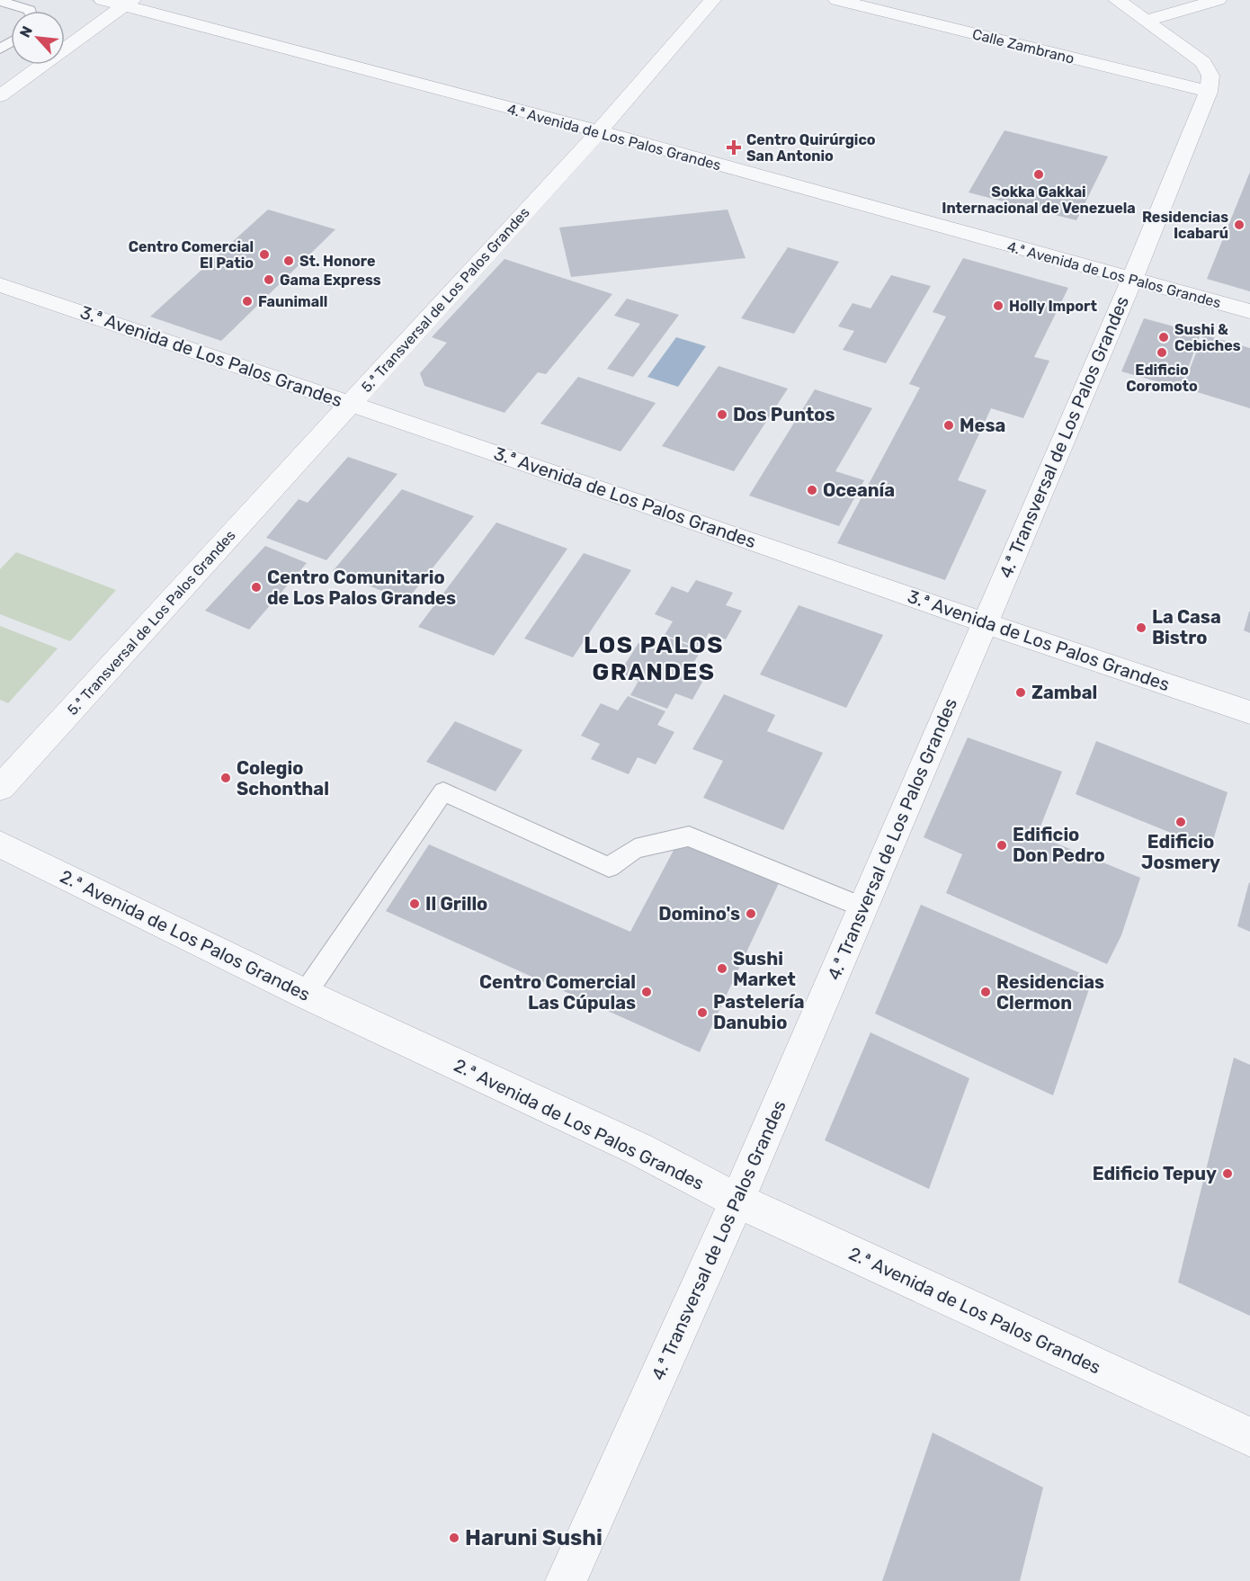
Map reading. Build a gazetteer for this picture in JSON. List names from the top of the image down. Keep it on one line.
{"streets":{"street":["Calle Zambrano","4.ª Avenida de Los Palos Grandes","5.ª Transversal de Los Palos Grandes","3.ª Avenida de Los Palos Grandes","4.ª Transversal de Los Palos Grandes","2.ª Avenida de Los Palos Grandes"]},"crossings":[["Calle Zambrano","4.ª Transversal de Los Palos Grandes"],["4.ª Avenida de Los Palos Grandes","5.ª Transversal de Los Palos Grandes"],["4.ª Avenida de Los Palos Grandes","4.ª Transversal de Los Palos Grandes"],["5.ª Transversal de Los Palos Grandes","3.ª Avenida de Los Palos Grandes"],["3.ª Avenida de Los Palos Grandes","4.ª Transversal de Los Palos Grandes"],["4.ª Transversal de Los Palos Grandes","2.ª Avenida de Los Palos Grandes"]],"districts":["LOS PALOS GRANDES"],"places":{"health":["Centro Quirúrgico San Antonio"],"other":["Sokka Gakkai Internacional de Venezuela","Residencias Icabarú","Centro Comercial El Patio","St. Honore","Gama Express","Faunimall","Holly Import","Sushi & Cebiches","Edificio Coromoto","Dos Puntos","Mesa","Oceanía","Centro Comunitario de Los Palos Grandes","La Casa Bistro","Zambal","Colegio Schonthal","Edificio Josmery","Edificio Don Pedro","Il Grillo","Domino's","Sushi Market","Centro Comercial Las Cúpulas","Residencias Clermon","Pastelería Danubio","Edificio Tepuy","Haruni Sushi"]},"north":"top left"}
